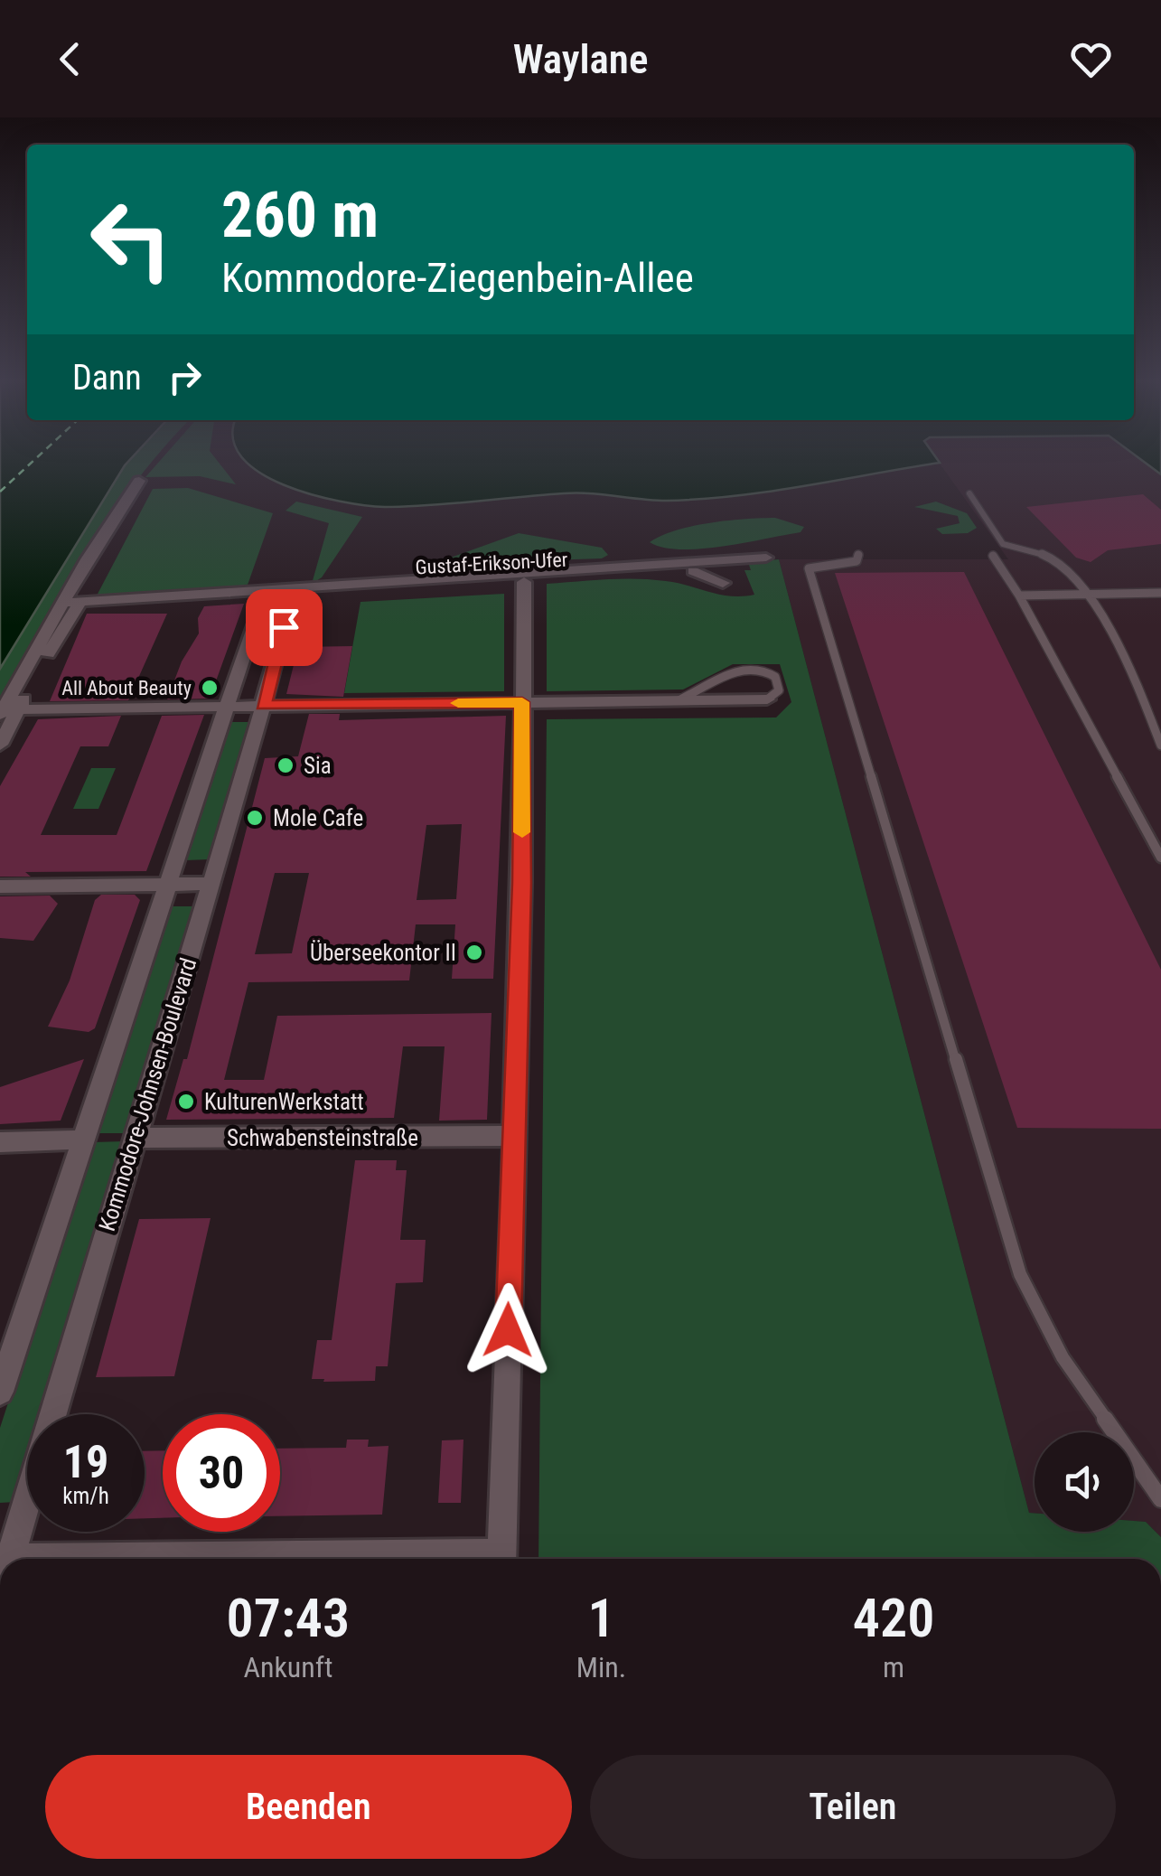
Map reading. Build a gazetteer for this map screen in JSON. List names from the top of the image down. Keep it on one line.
{"streets":{"street":["Gustaf-Erikson-Ufer","Kommodore-Johnsen-Boulevard","Schwabensteinstraße"]},"crossings":[["Gustaf-Erikson-Ufer","Kommodore-Johnsen-Boulevard"],["Kommodore-Johnsen-Boulevard","Schwabensteinstraße"]],"places":["All About Beauty","Sia","Mole Cafe","Überseekontor II","KulturenWerkstatt"],"page":{"header":"Waylane","turn":["260 m","Kommodore-Ziegenbein-Allee"],"then":"Dann","speed":"19 km/h","limit":"30","eta":["07:43","Ankunft","1","Min.","420","m"],"buttons":["Beenden","Teilen"]}}
